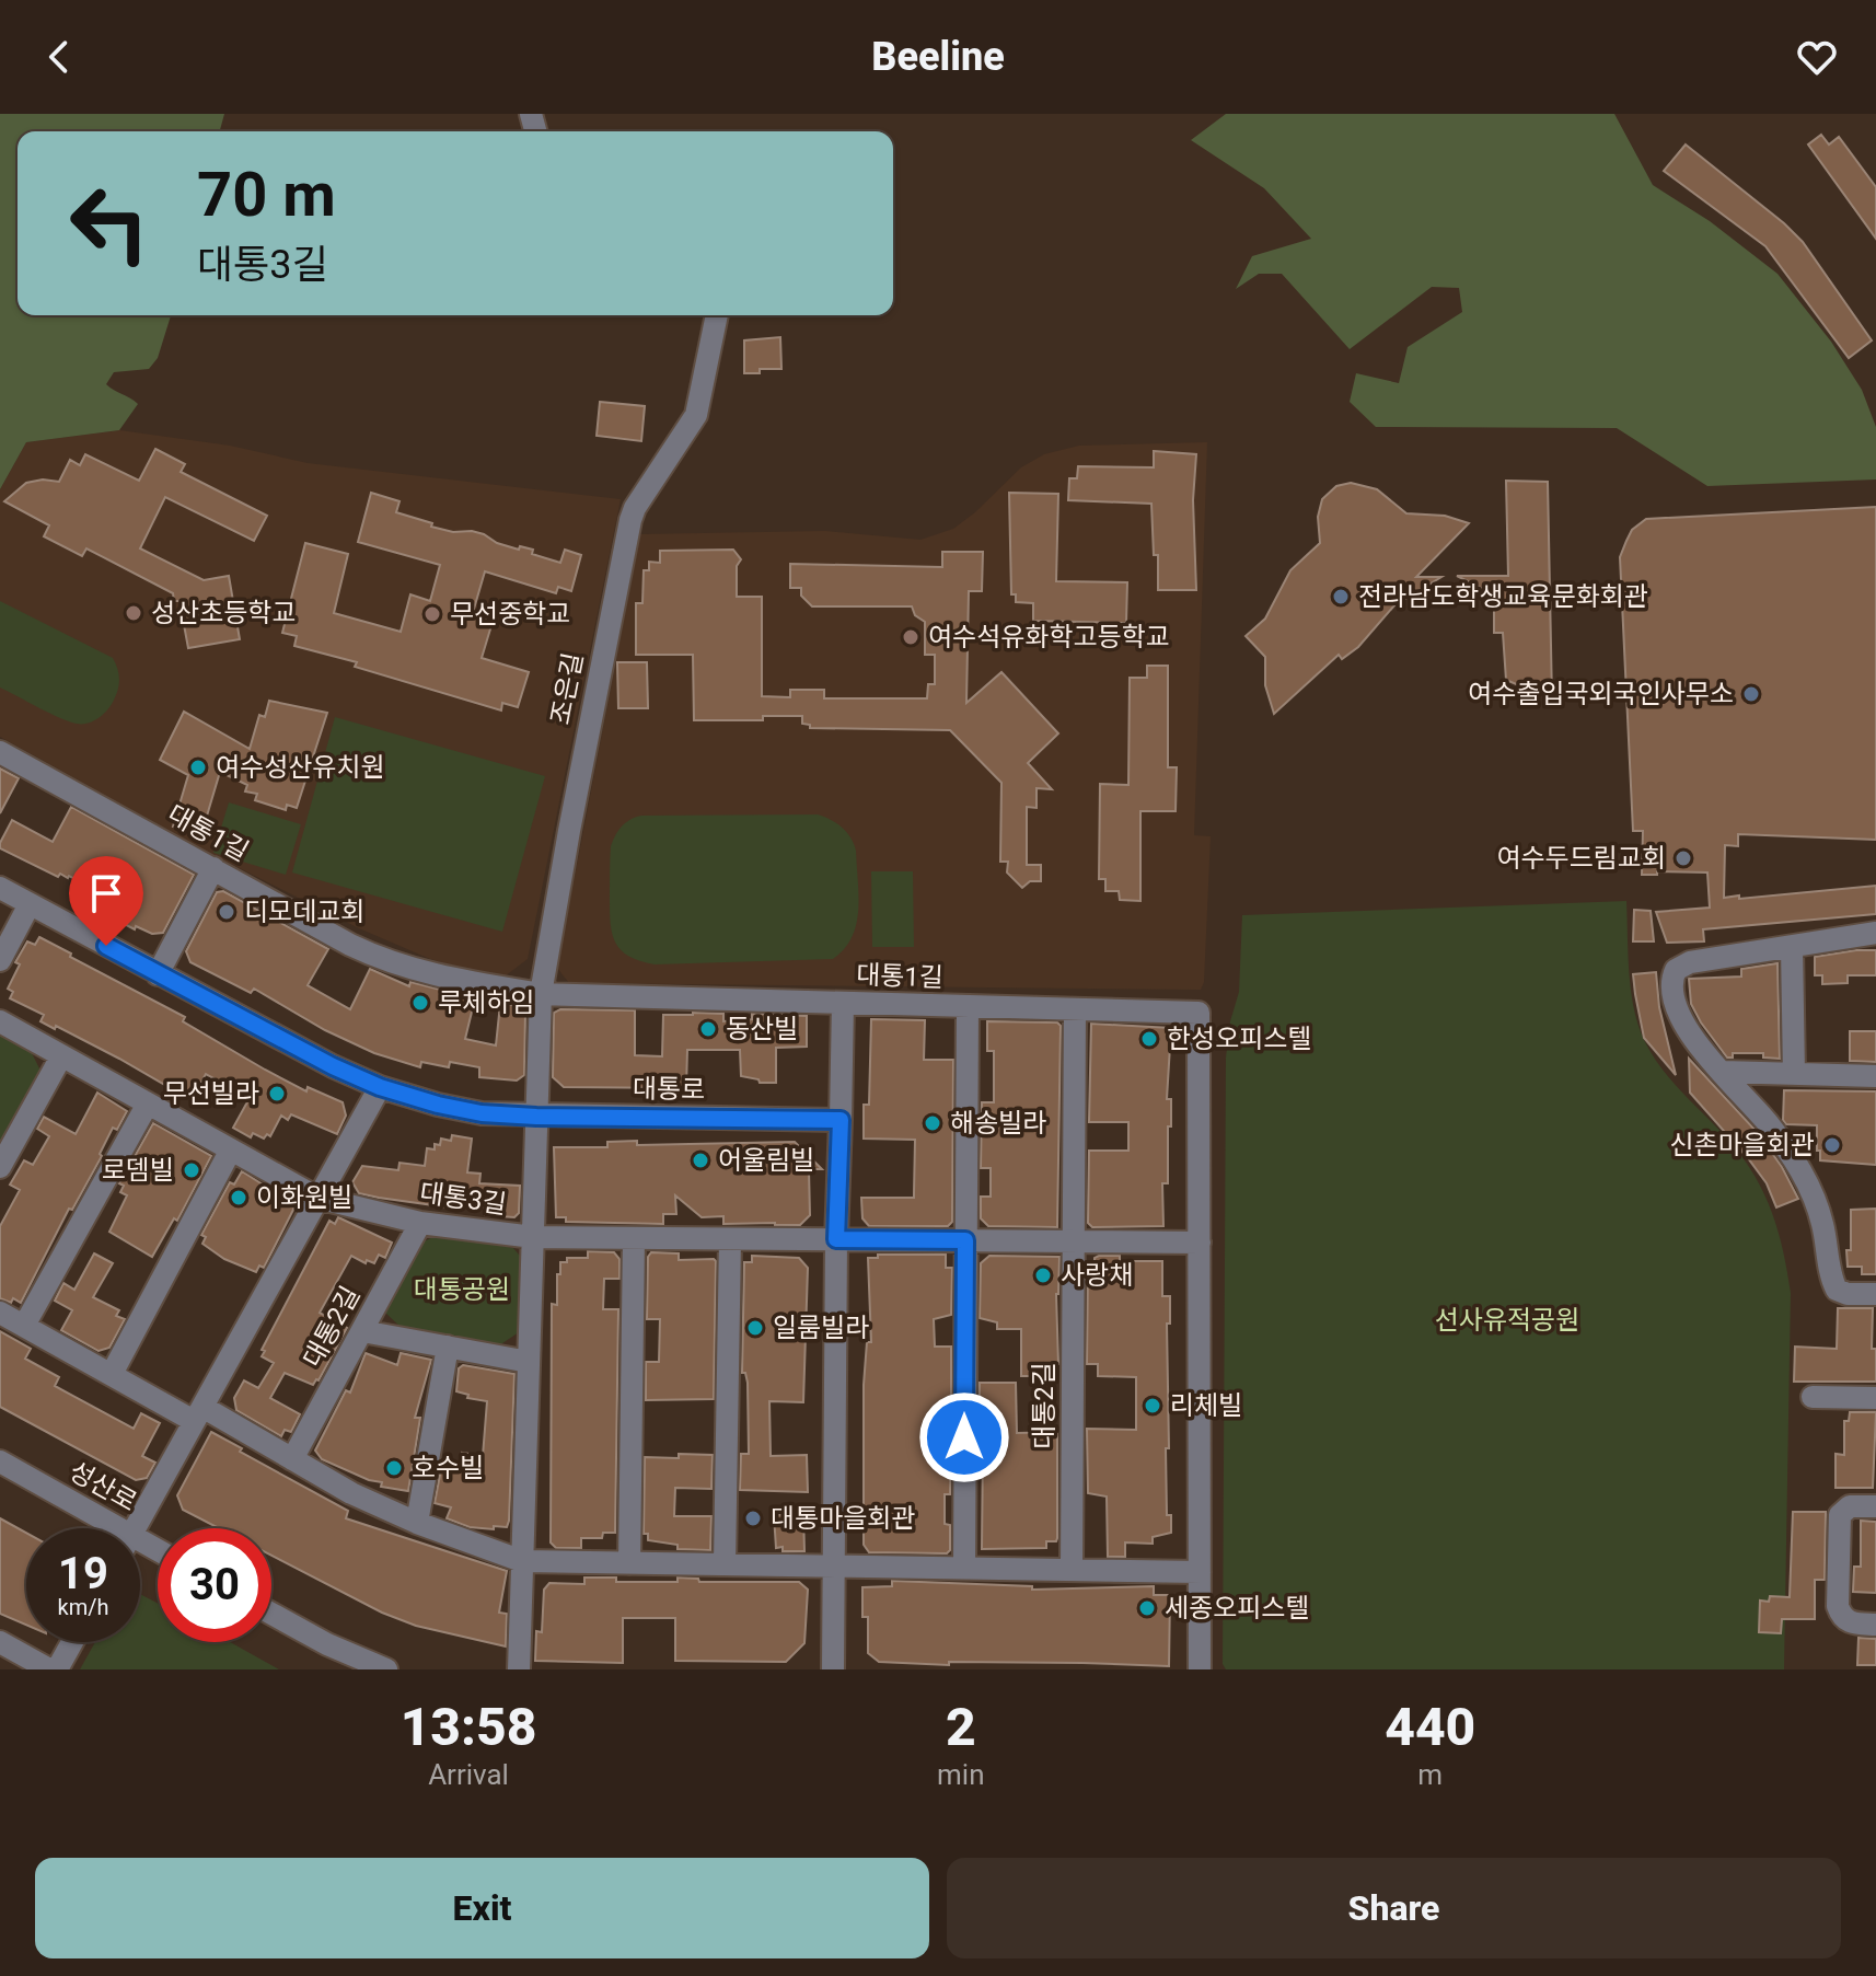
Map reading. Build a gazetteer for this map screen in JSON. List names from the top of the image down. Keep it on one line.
{"streets":{"street":["조은길","대통1길","대통로","대통3길","대통2길","성산로"]},"crossings":[["조은길","대통1길"],["조은길","대통로"],["조은길","대통3길"],["대통1길","대통3길"],["대통3길","대통2길"]],"parks":["대통공원","선사유적공원"],"places":["전라남도학생교육문화회관","성산초등학교","무선중학교","여수석유화학고등학교","여수출입국외국인사무소","여수성산유치원","여수두드림교회","디모데교회","루체하임","동산빌","한성오피스텔","무선빌라","해송빌라","신촌마을회관","어울림빌","로뎀빌","이화원빌","사랑채","일룸빌라","리체빌","호수빌","대통마을회관","세종오피스텔"],"page":{"header":"Beeline","turn":["70 m","대통3길"],"speed":"19 km/h","limit":"30","eta":["13:58","Arrival","2","min","440","m"],"buttons":["Exit","Share"]}}
